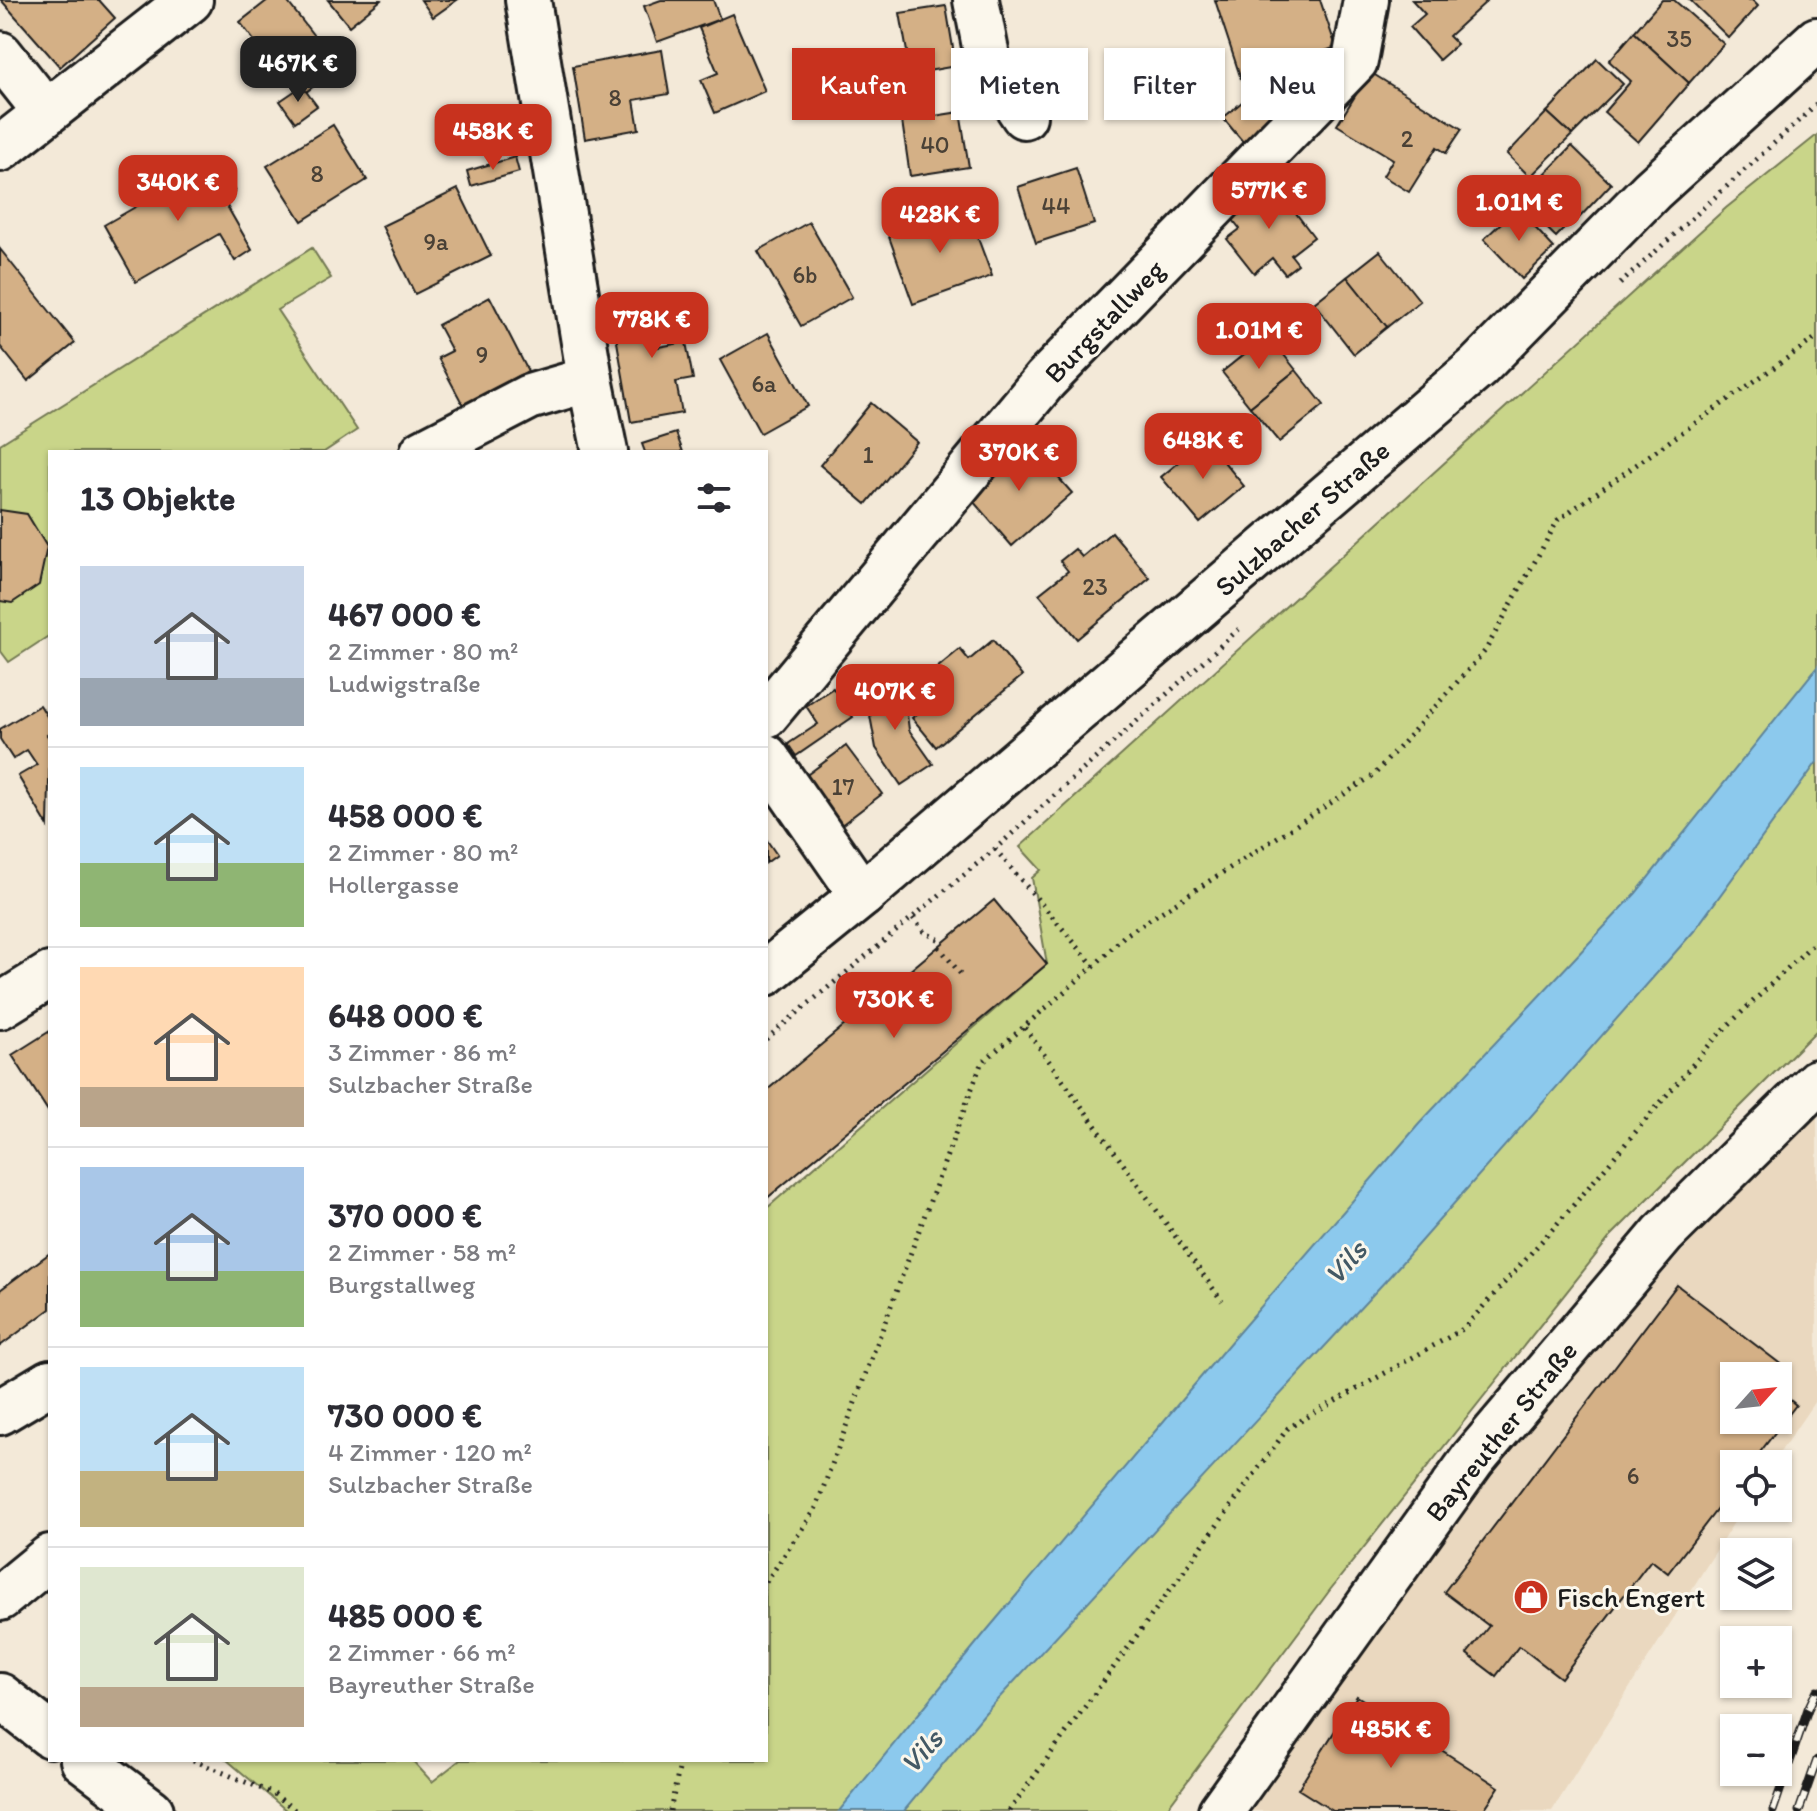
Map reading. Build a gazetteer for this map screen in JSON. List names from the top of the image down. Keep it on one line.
{"streets":{"street":["Burgstallweg","Sulzbacher Straße","Bayreuther Straße"]},"water":["Vils"],"places":{"shop":["Fisch Engert"]},"house_numbers":["35","8","2","40","8","44","9a","6b","9","6a","1","23","17","6"],"north":"top right","page":{"price":["467K €","458K €","340K €","577K €","1.01M €","428K €","778K €","1.01M €","648K €","370K €","407K €","730K €","485K €"],"chip":["Kaufen","Mieten","Filter","Neu"],"heading":"13 Objekte","list":[{"name":"467 000 €","note":"2 Zimmer · 80 m² · Ludwigstraße"},{"name":"458 000 €","note":"2 Zimmer · 80 m² · Hollergasse"},{"name":"648 000 €","note":"3 Zimmer · 86 m² · Sulzbacher Straße"},{"name":"370 000 €","note":"2 Zimmer · 58 m² · Burgstallweg"},{"name":"730 000 €","note":"4 Zimmer · 120 m² · Sulzbacher Straße"},{"name":"485 000 €","note":"2 Zimmer · 66 m² · Bayreuther Straße"}],"map_buttons":["+","−"]}}
